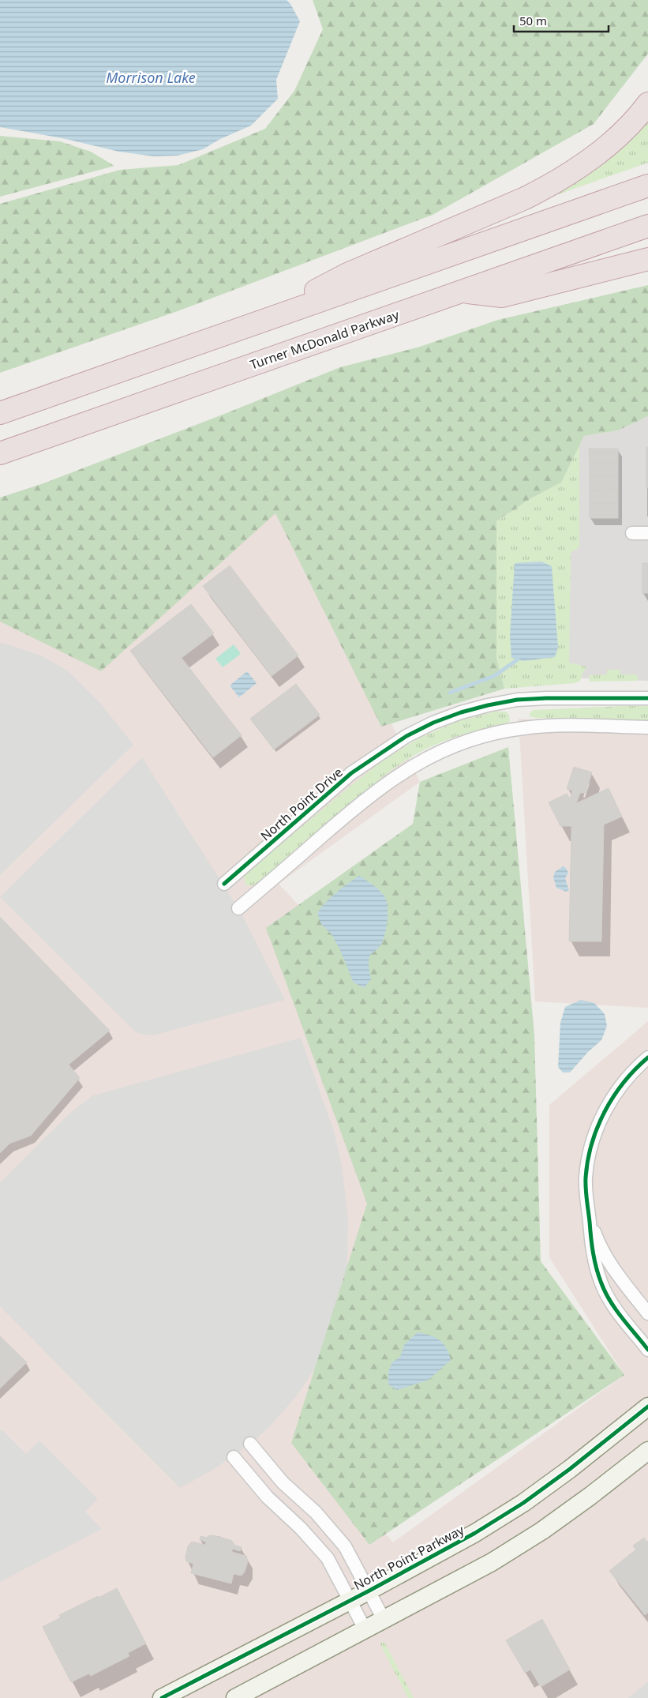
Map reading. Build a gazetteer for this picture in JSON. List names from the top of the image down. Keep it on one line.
{"streets":{"highway":["Turner McDonald Parkway"],"street":["North Point Drive","North Point Parkway"]},"water":["Morrison Lake"],"scale_bar":"50 m"}
